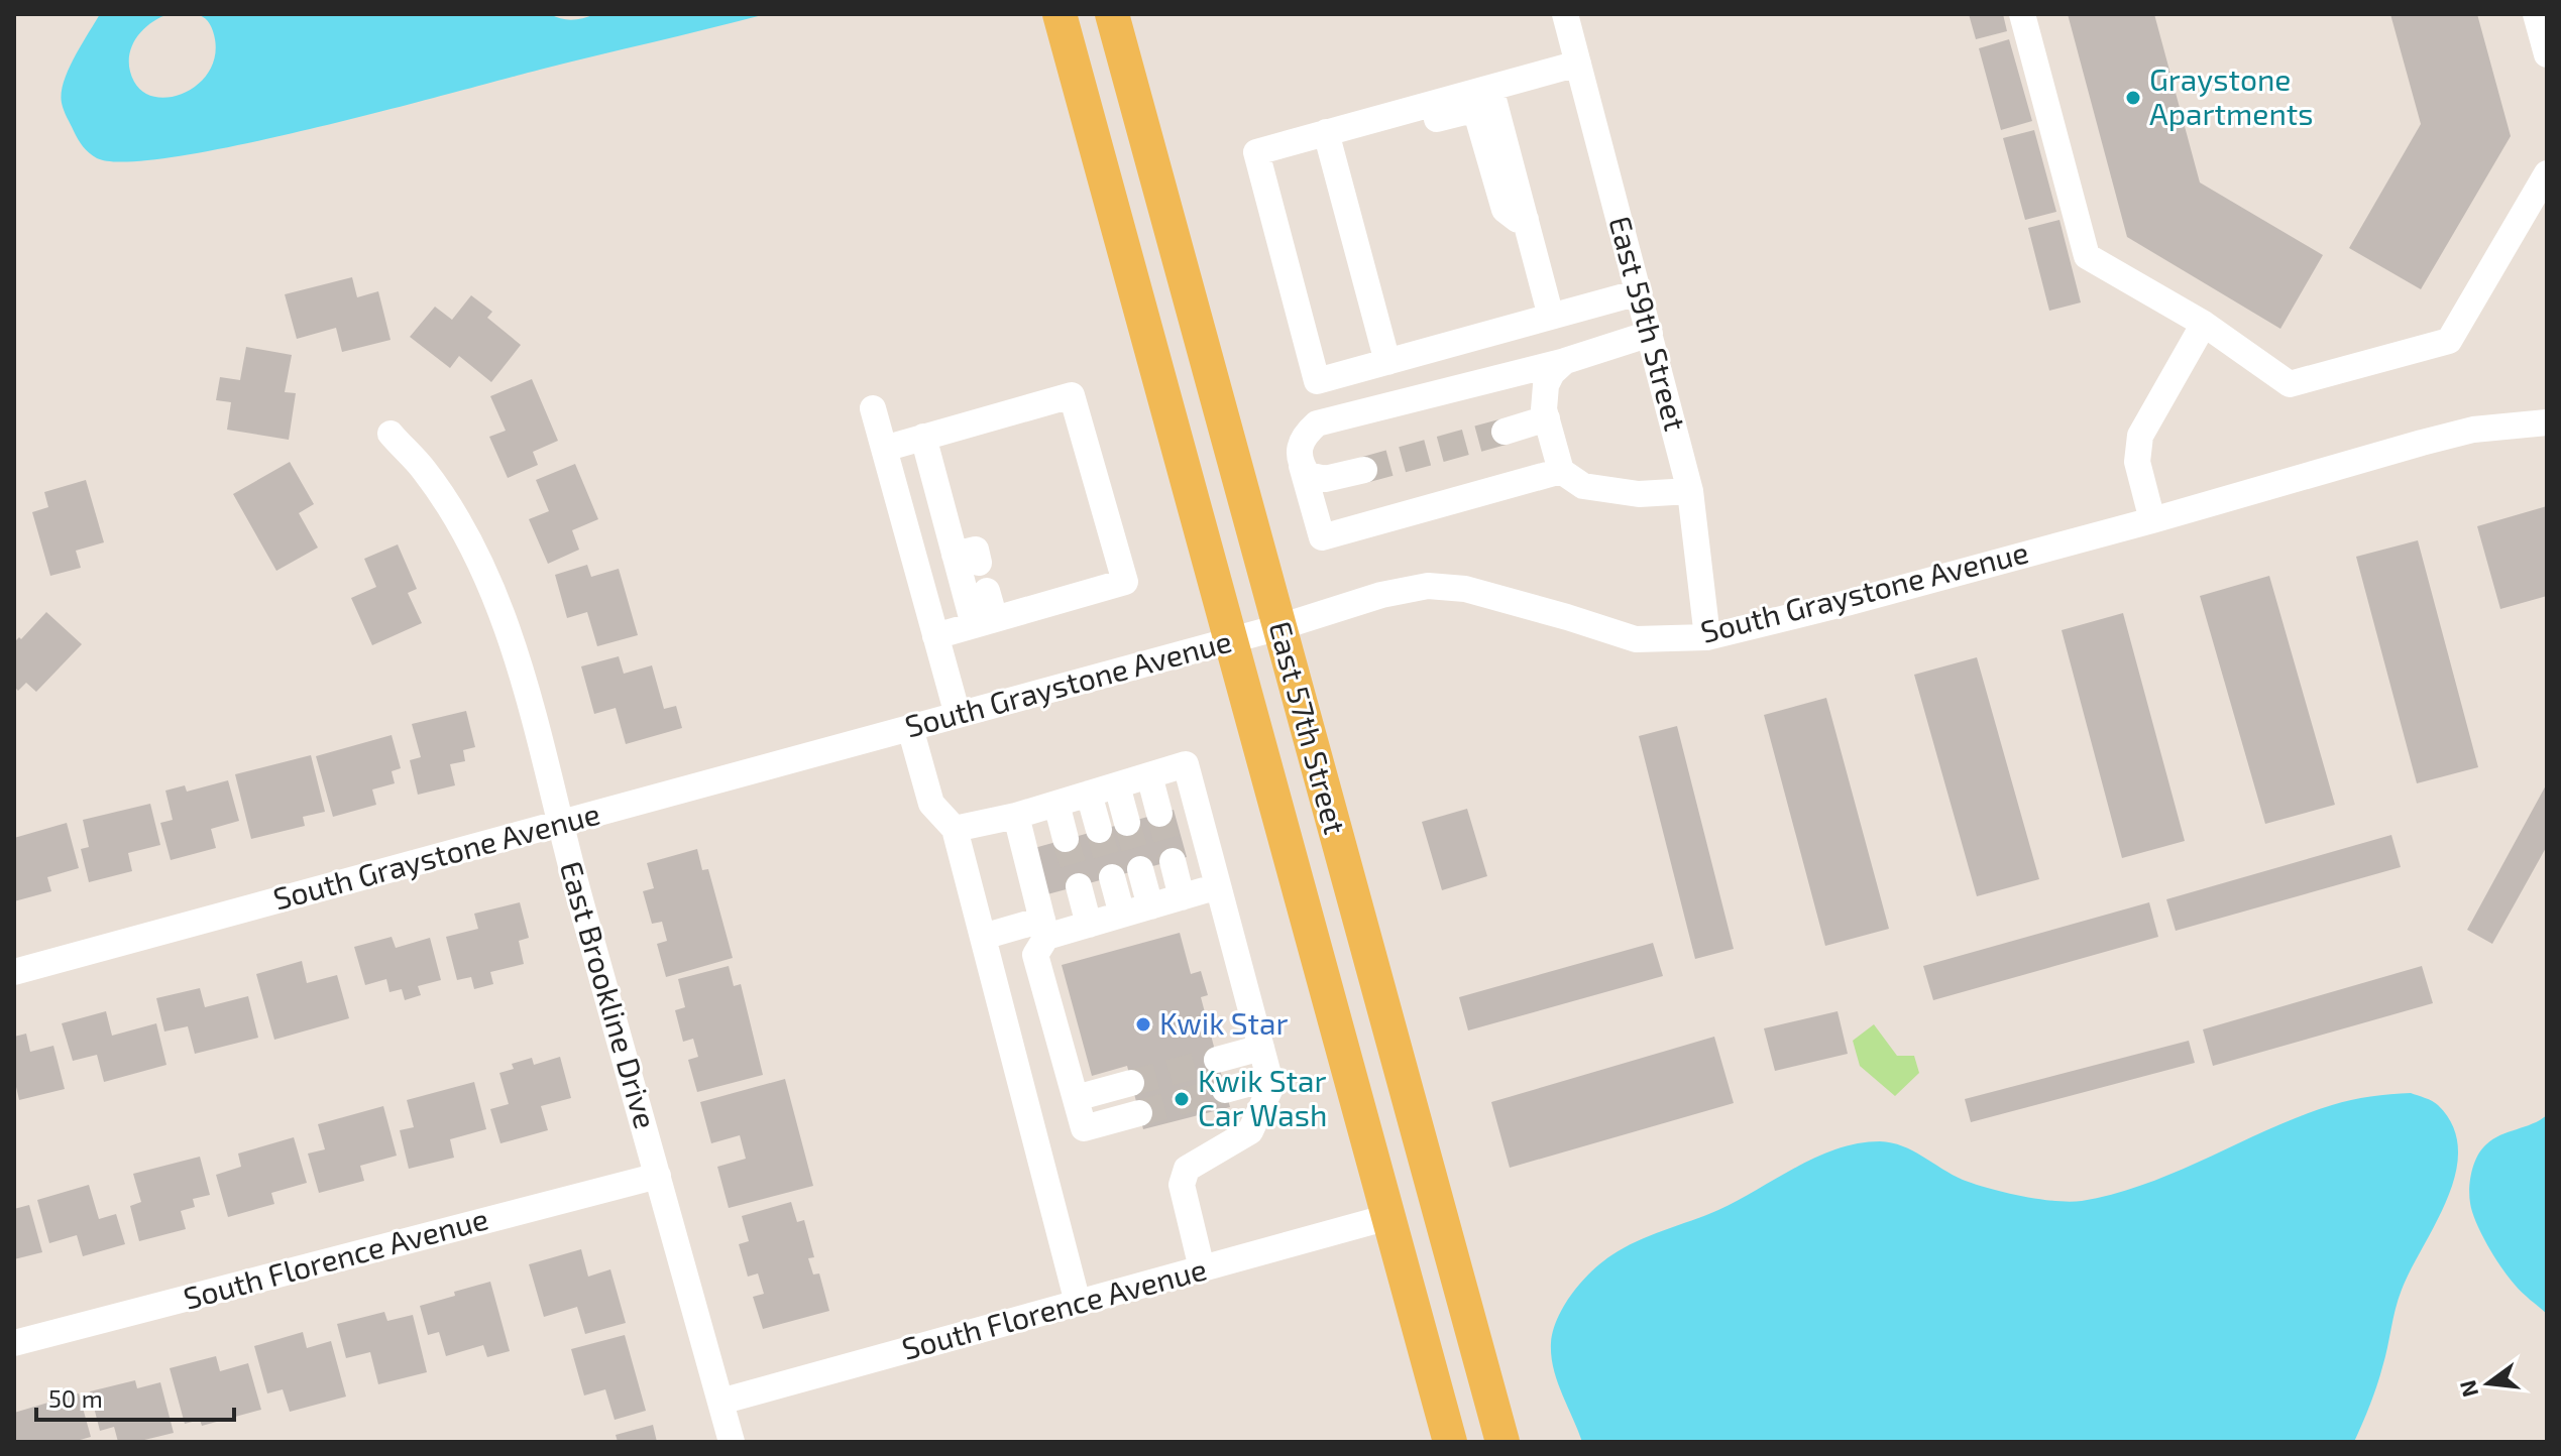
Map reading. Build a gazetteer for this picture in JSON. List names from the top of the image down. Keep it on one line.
{"streets":{"main road":["East 57th Street"],"street":["East 59th Street","South Graystone Avenue","East Brookline Drive","South Florence Avenue"]},"crossings":[["East 59th Street","South Graystone Avenue"],["South Graystone Avenue","East 57th Street"],["South Graystone Avenue","East Brookline Drive"],["East 57th Street","South Florence Avenue"],["East Brookline Drive","South Florence Avenue"]],"places":["Graystone Apartments","Kwik Star","Kwik Star Car Wash"],"scale_bar":"50 m","north":"left"}
